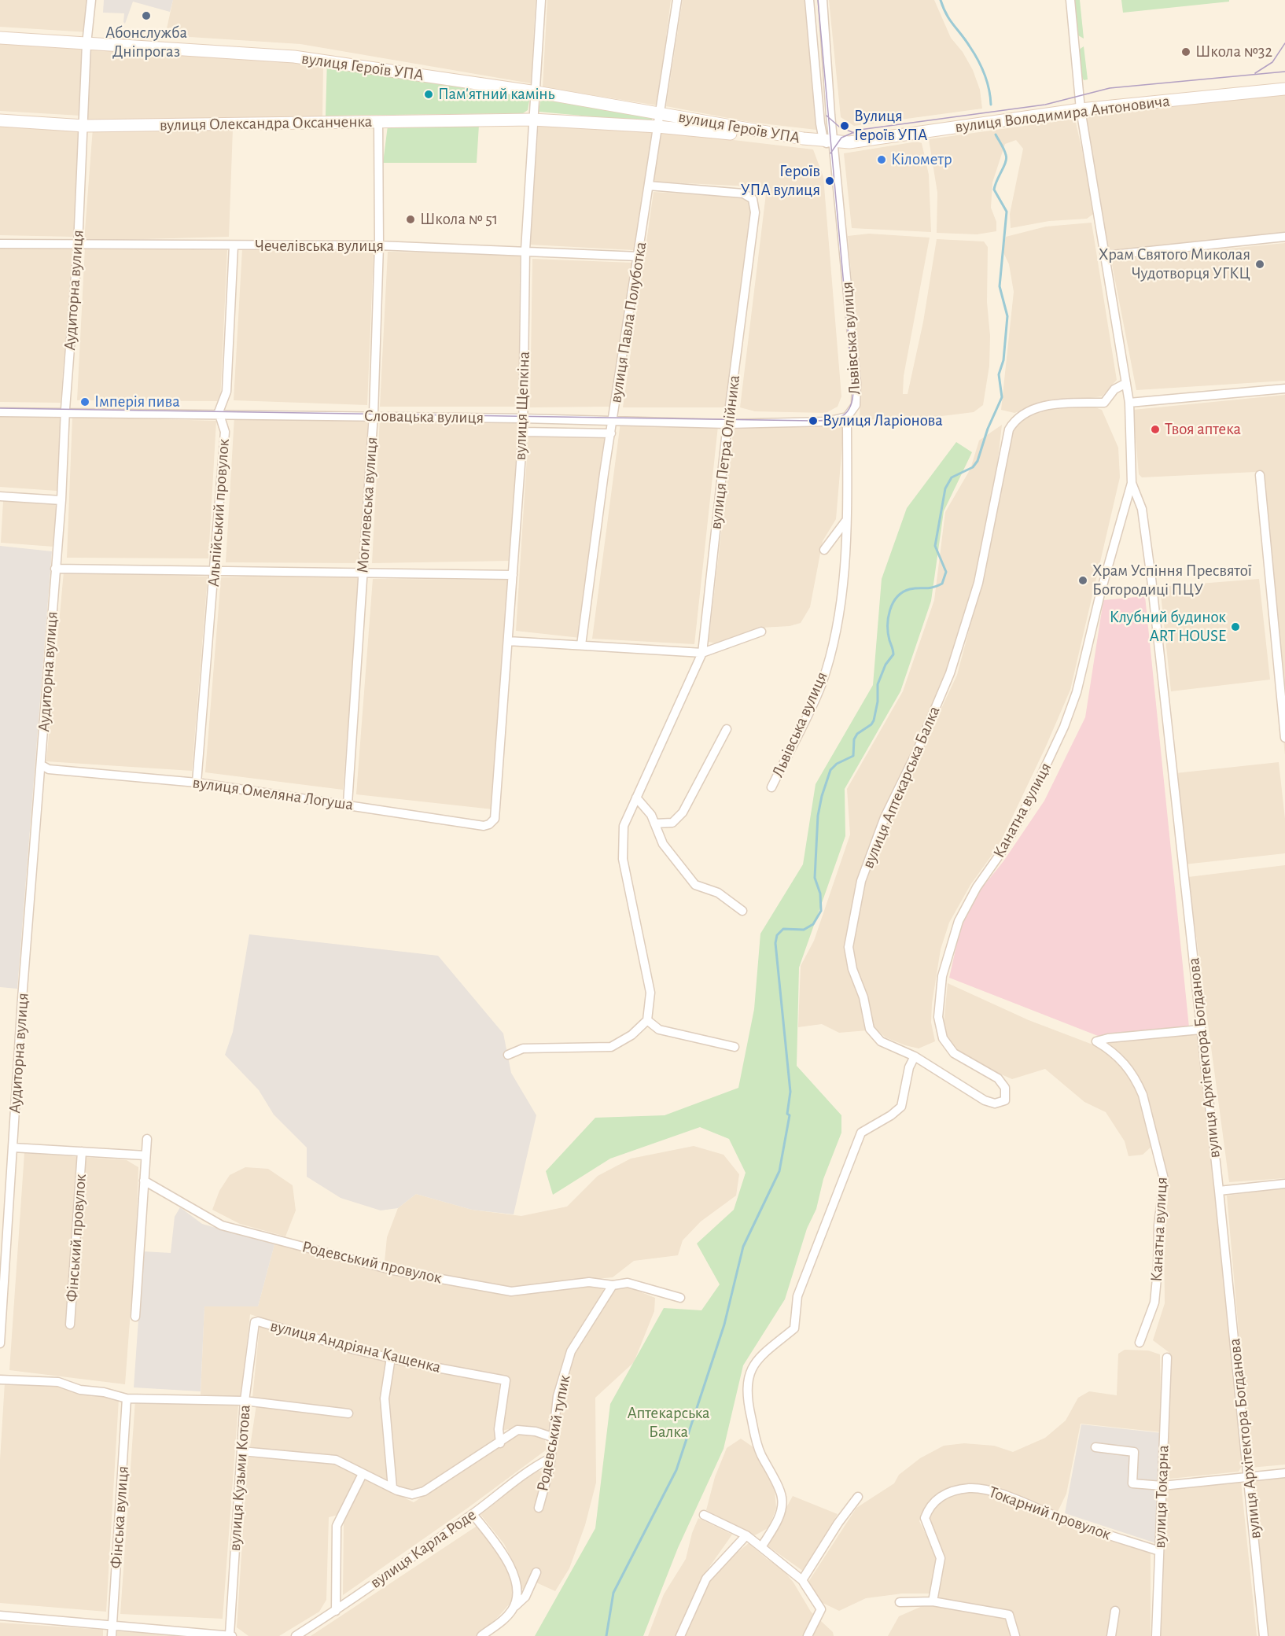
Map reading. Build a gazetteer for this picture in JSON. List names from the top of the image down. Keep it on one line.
{"streets":{"street":["вулиця Героїв УПА","вулиця Володимира Антоновича","вулиця Олександра Оксанченка","Чечелівська вулиця","Аудиторна вулиця","вулиця Павла Полуботка","Львівська вулиця","вулиця Щепкіна","Словацька вулиця","вулиця Петра Олійника","Могилевська вулиця","Альпійський провулок","вулиця Аптекарська Балка","вулиця Омеляна Логуша","Канатна вулиця","вулиця Архітектора Богданова","Фінський провулок","Родевський провулок","вулиця Андріяна Кащенка","Родевський тупик","вулиця Кузьми Котова","вулиця Токарна","Токарний провулок","Фінська вулиця","вулиця Карла Роде"]},"crossings":[["вулиця Героїв УПА","вулиця Володимира Антоновича"],["вулиця Героїв УПА","вулиця Олександра Оксанченка"],["вулиця Героїв УПА","Аудиторна вулиця"],["вулиця Героїв УПА","вулиця Павла Полуботка"],["вулиця Героїв УПА","Львівська вулиця"],["вулиця Героїв УПА","вулиця Щепкіна"],["вулиця Володимира Антоновича","Львівська вулиця"],["вулиця Володимира Антоновича","Канатна вулиця"],["вулиця Олександра Оксанченка","Аудиторна вулиця"],["вулиця Олександра Оксанченка","вулиця Щепкіна"],["вулиця Олександра Оксанченка","Могилевська вулиця"],["Чечелівська вулиця","Аудиторна вулиця"],["Чечелівська вулиця","вулиця Павла Полуботка"],["Чечелівська вулиця","вулиця Щепкіна"],["Чечелівська вулиця","Могилевська вулиця"],["Чечелівська вулиця","Альпійський провулок"],["Аудиторна вулиця","Словацька вулиця"],["Аудиторна вулиця","вулиця Омеляна Логуша"],["Аудиторна вулиця","Фінський провулок"],["вулиця Павла Полуботка","Словацька вулиця"],["вулиця Павла Полуботка","вулиця Петра Олійника"],["Львівська вулиця","Словацька вулиця"],["вулиця Щепкіна","Словацька вулиця"],["вулиця Щепкіна","вулиця Омеляна Логуша"],["Словацька вулиця","вулиця Петра Олійника"],["Словацька вулиця","Могилевська вулиця"],["Словацька вулиця","Альпійський провулок"],["Могилевська вулиця","вулиця Омеляна Логуша"],["Альпійський провулок","вулиця Омеляна Логуша"],["вулиця Аптекарська Балка","Канатна вулиця"],["Канатна вулиця","вулиця Архітектора Богданова"],["Родевський провулок","Родевський тупик"],["вулиця Андріяна Кащенка","вулиця Кузьми Котова"],["Родевський тупик","вулиця Карла Роде"],["вулиця Токарна","Токарний провулок"]],"parks":["Аптекарська Балка"],"places":["Абонслужба Дніпрогаз","Школа №32","Пам'ятний камінь","Вулиця Героїв УПА","Кілометр","Героїв УПА вулиця","Школа № 51","Храм Святого Миколая Чудотворця УГКЦ","Імперія пива","Вулиця Ларіонова","Твоя аптека","Храм Успіння Пресвятої Богородиці ПЦУ","Клубний будинок ART HOUSE"]}
